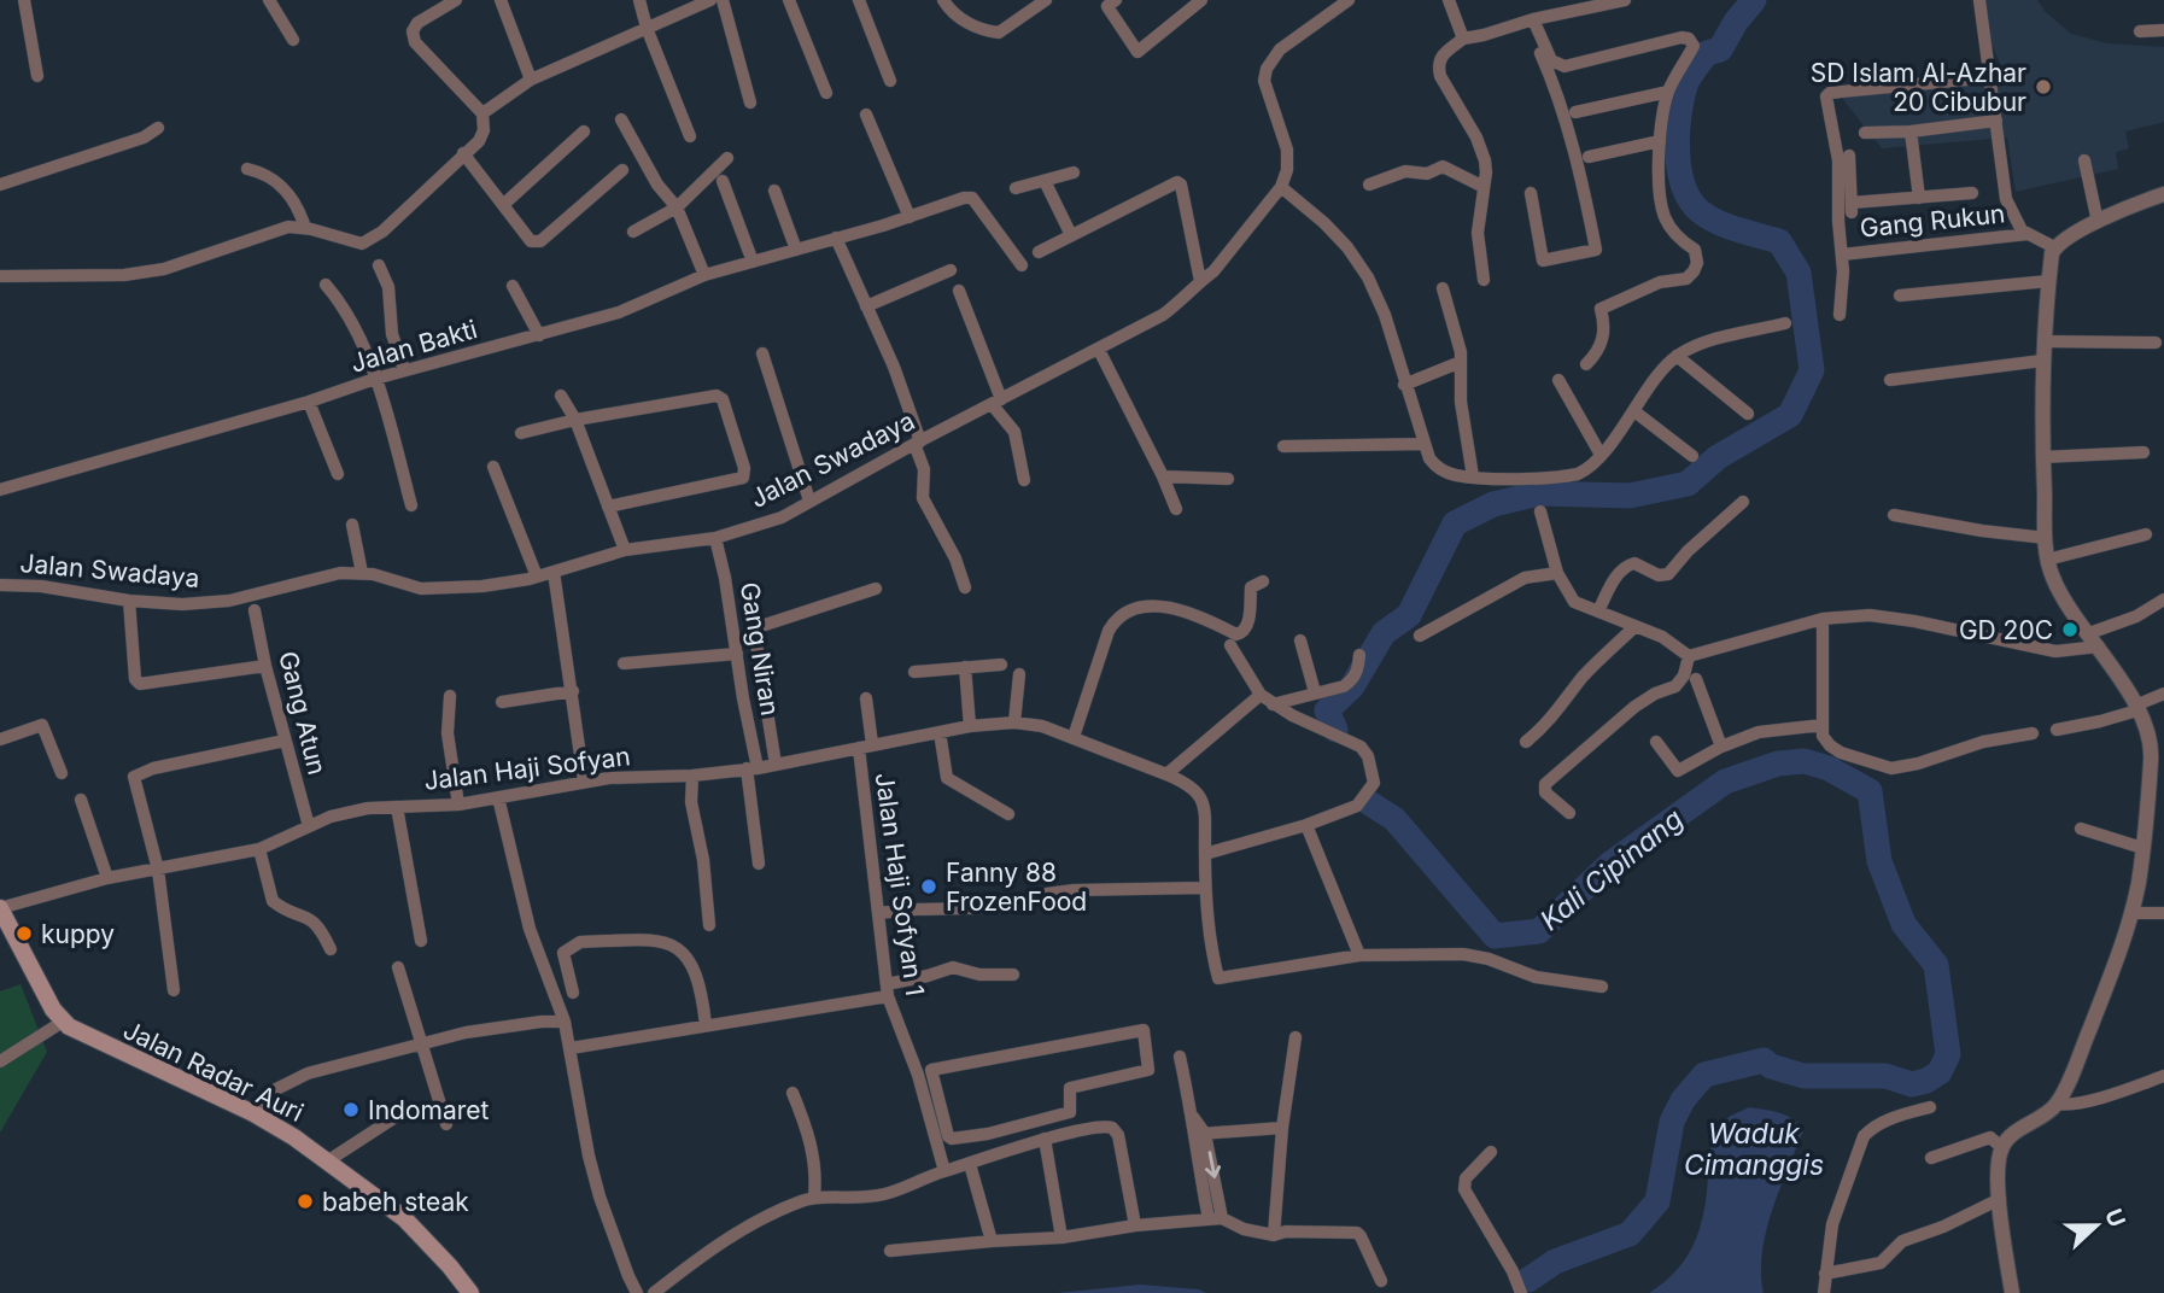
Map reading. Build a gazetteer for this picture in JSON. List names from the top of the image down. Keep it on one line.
{"streets":{"main road":["Jalan Radar Auri"],"street":["Gang Rukun","Jalan Bakti","Jalan Swadaya","Gang Niran","Gang Atun","Jalan Haji Sofyan","Jalan Haji Sofyan 1"]},"crossings":[["Jalan Swadaya","Gang Niran"],["Gang Niran","Jalan Haji Sofyan"],["Gang Atun","Jalan Haji Sofyan"],["Jalan Haji Sofyan","Jalan Haji Sofyan 1"],["Jalan Haji Sofyan","Jalan Radar Auri"]],"water":["Kali Cipinang","Waduk Cimanggis"],"places":["SD Islam Al-Azhar 20 Cibubur","GD 20C","Fanny 88 FrozenFood","kuppy","Indomaret","babeh steak"],"north":"right"}
